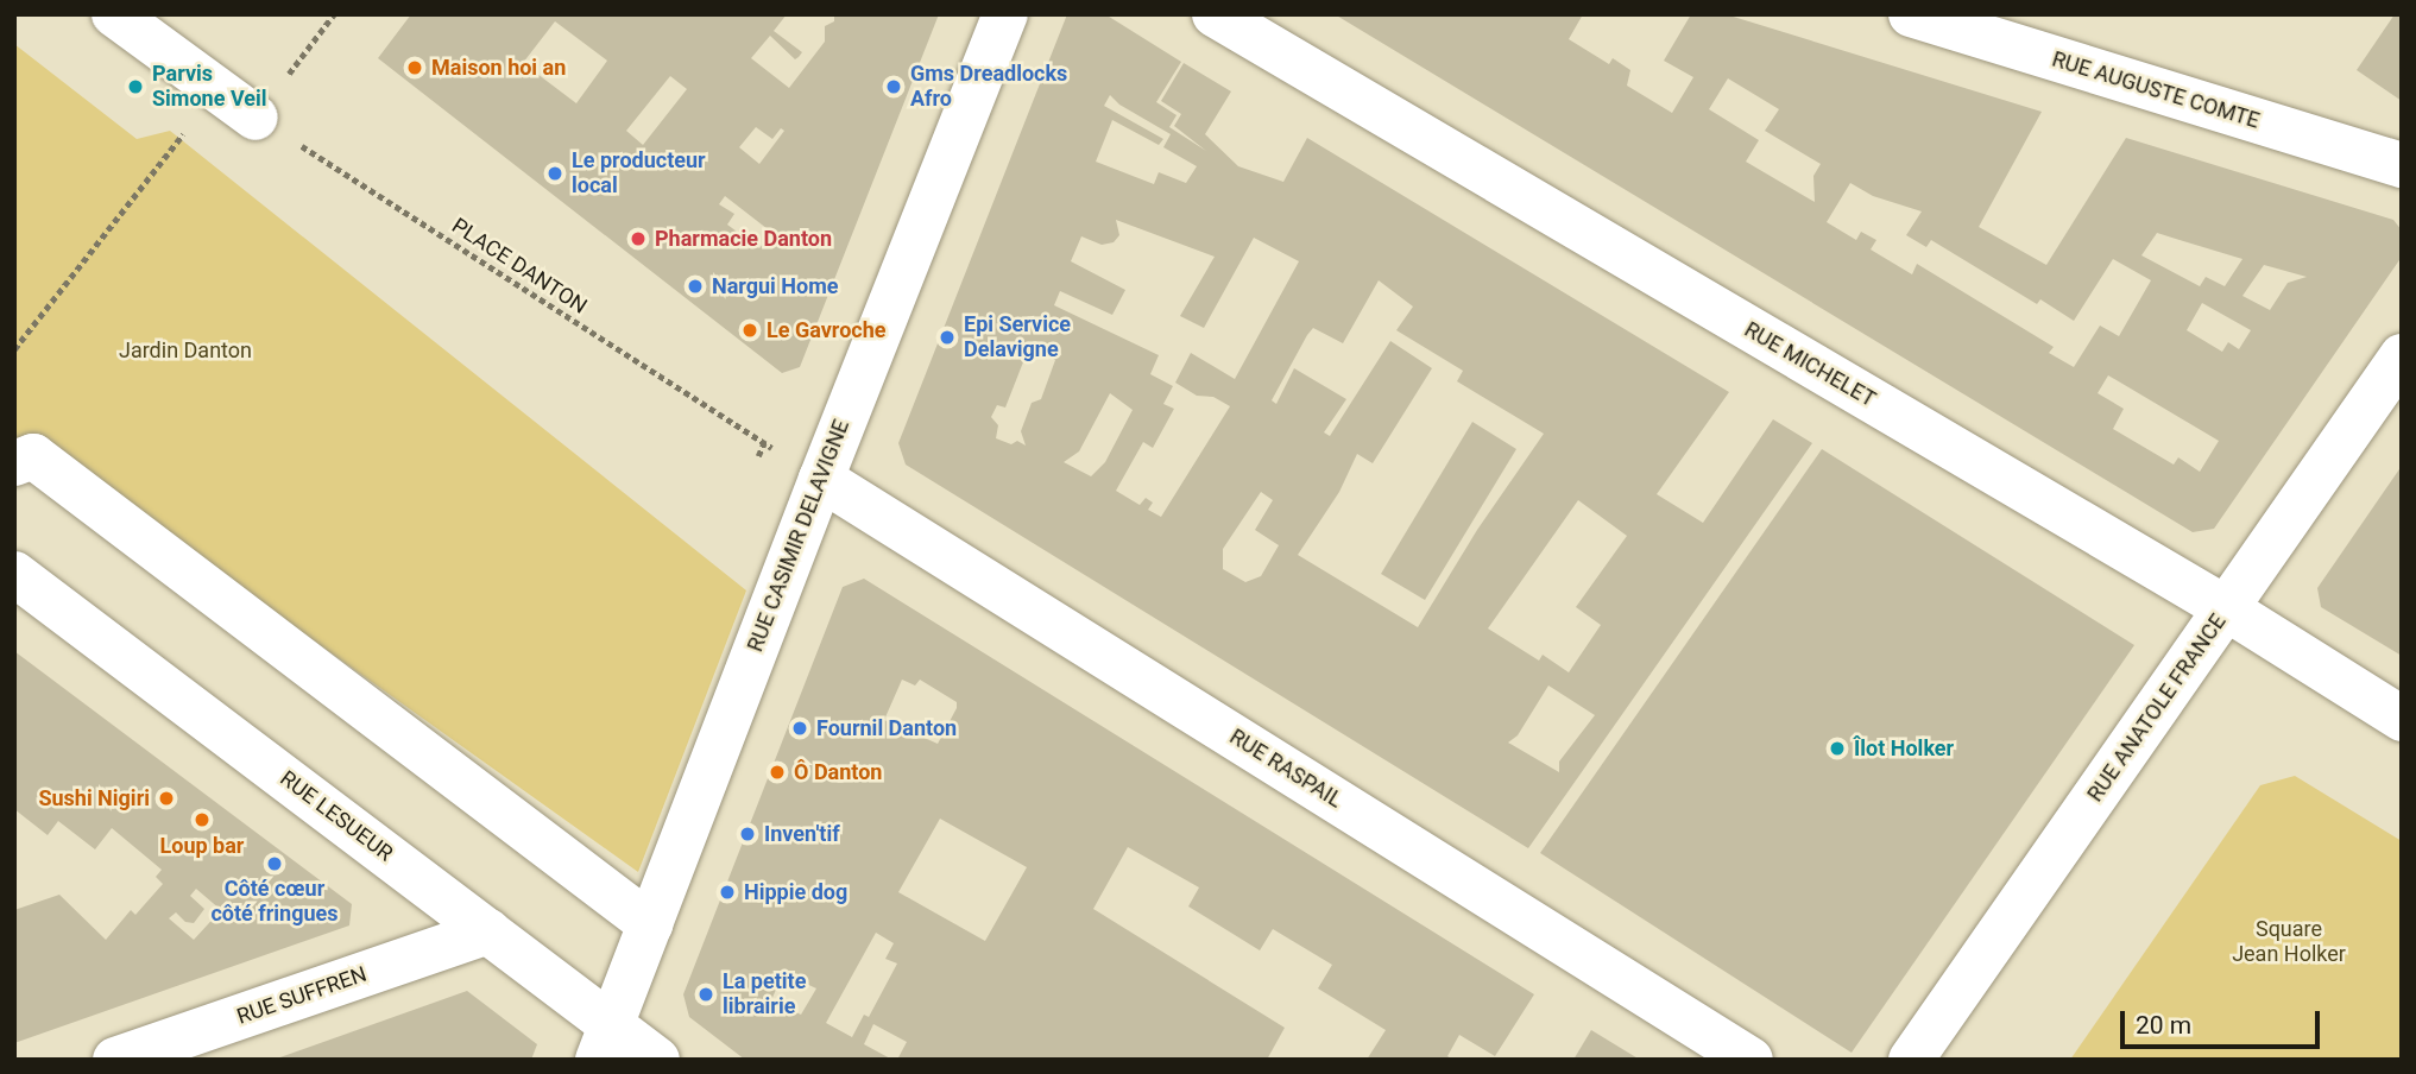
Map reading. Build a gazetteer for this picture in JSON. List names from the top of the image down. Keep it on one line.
{"streets":{"street":["RUE AUGUSTE COMTE","RUE MICHELET","RUE CASIMIR DELAVIGNE","RUE ANATOLE FRANCE","RUE RASPAIL","RUE LESUEUR","RUE SUFFREN"],"path":["PLACE DANTON"]},"crossings":[["PLACE DANTON","RUE CASIMIR DELAVIGNE"],["PLACE DANTON","RUE RASPAIL"],["RUE MICHELET","RUE ANATOLE FRANCE"],["RUE CASIMIR DELAVIGNE","RUE RASPAIL"],["RUE CASIMIR DELAVIGNE","RUE LESUEUR"],["RUE LESUEUR","RUE SUFFREN"]],"parks":["Jardin Danton","Square Jean Holker"],"places":["Maison hoi an","Parvis Simone Veil","Gms Dreadlocks Afro","Le producteur local","Pharmacie Danton","Nargui Home","Le Gavroche","Epi Service Delavigne","Fournil Danton","Îlot Holker","Ô Danton","Sushi Nigiri","Loup bar","Inven'tif","Côté cœur côté fringues","Hippie dog","La petite librairie"],"scale_bar":"20 m"}
